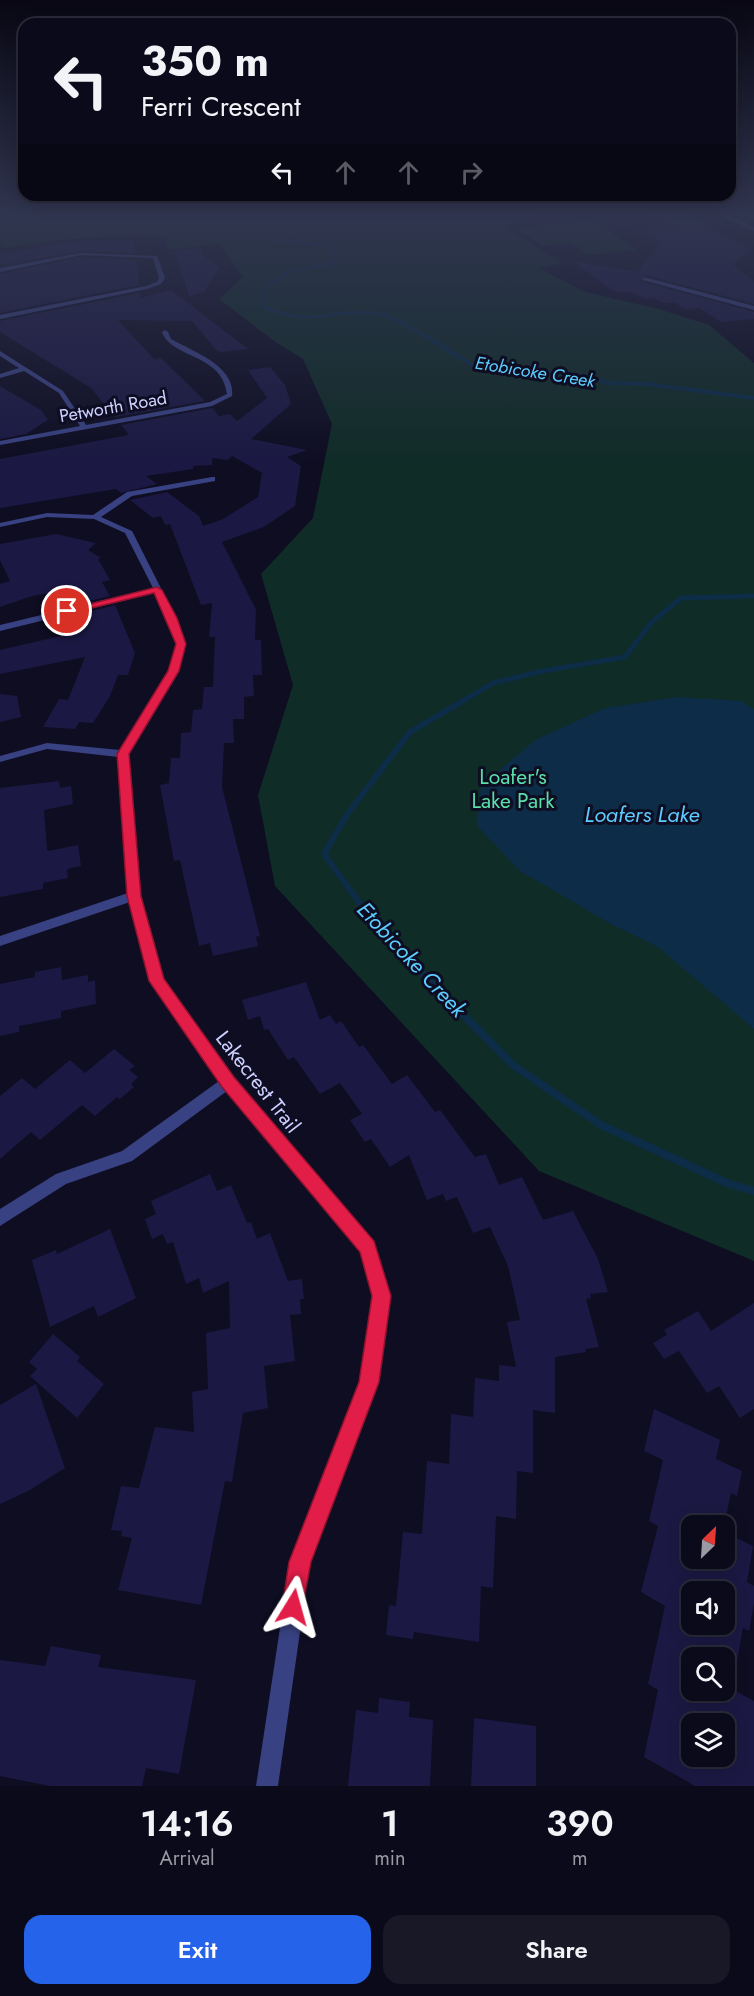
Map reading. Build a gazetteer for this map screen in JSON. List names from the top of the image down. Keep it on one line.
{"streets":{"street":["Petworth Road","Lakecrest Trail"]},"water":["Etobicoke Creek","Loafers Lake"],"parks":["Loafer's Lake Park"],"north":"top right","page":{"turn":["350 m","Ferri Crescent"],"eta":["14:16","Arrival","1","min","390","m"],"buttons":["Exit","Share"]}}
